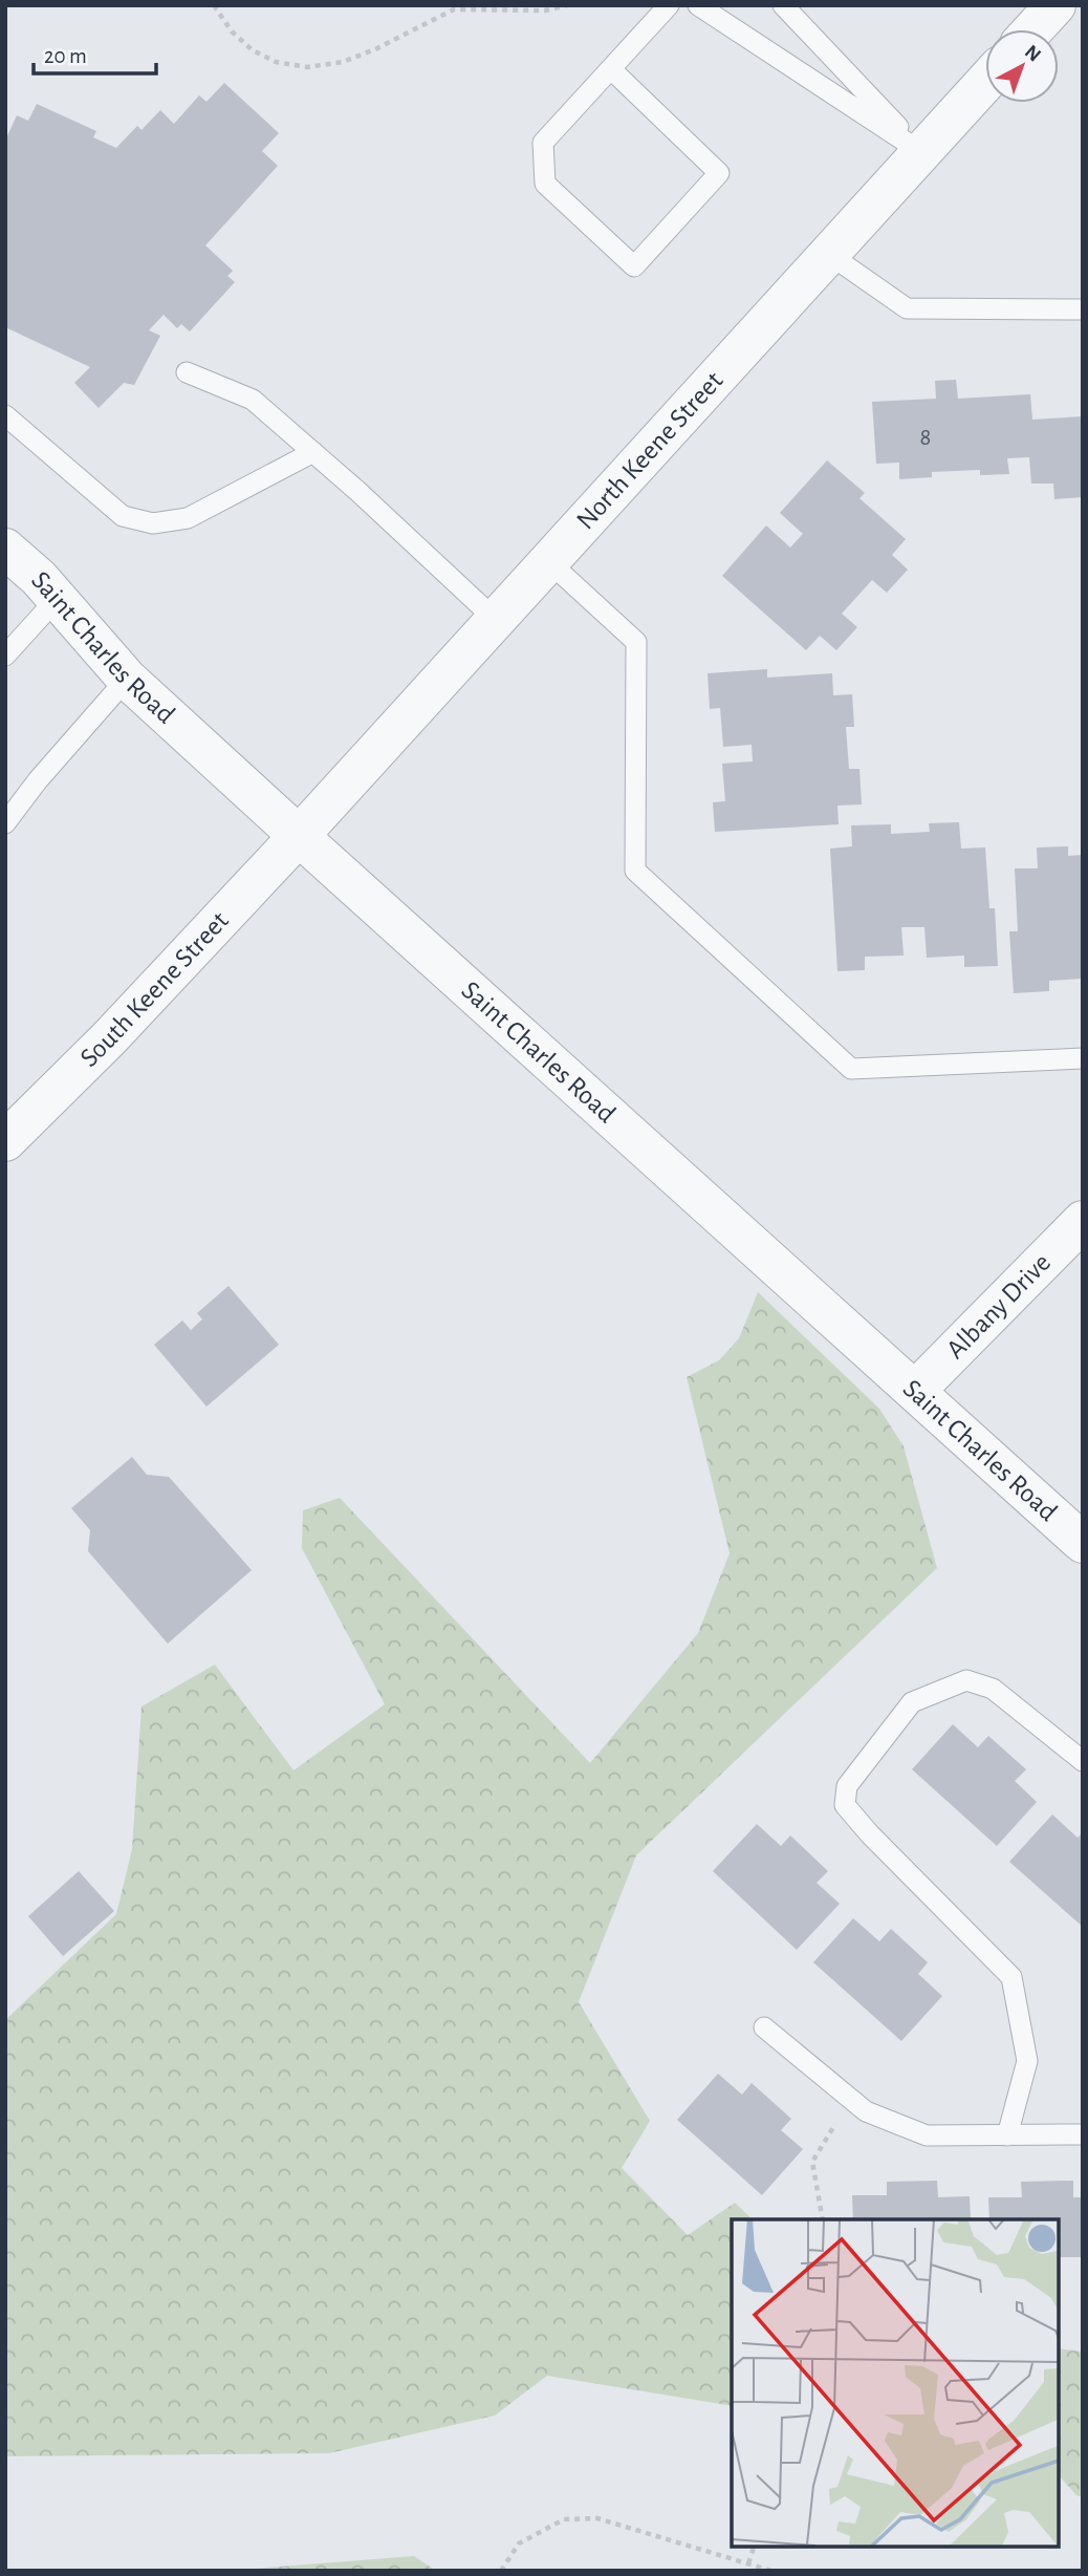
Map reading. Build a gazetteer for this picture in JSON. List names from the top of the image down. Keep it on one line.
{"streets":{"street":["North Keene Street","Saint Charles Road","South Keene Street","Albany Drive"]},"crossings":[["North Keene Street","Saint Charles Road"],["North Keene Street","South Keene Street"],["Saint Charles Road","South Keene Street"],["Saint Charles Road","Albany Drive"]],"house_numbers":["8"],"scale_bar":"20 m","north":"top right"}
